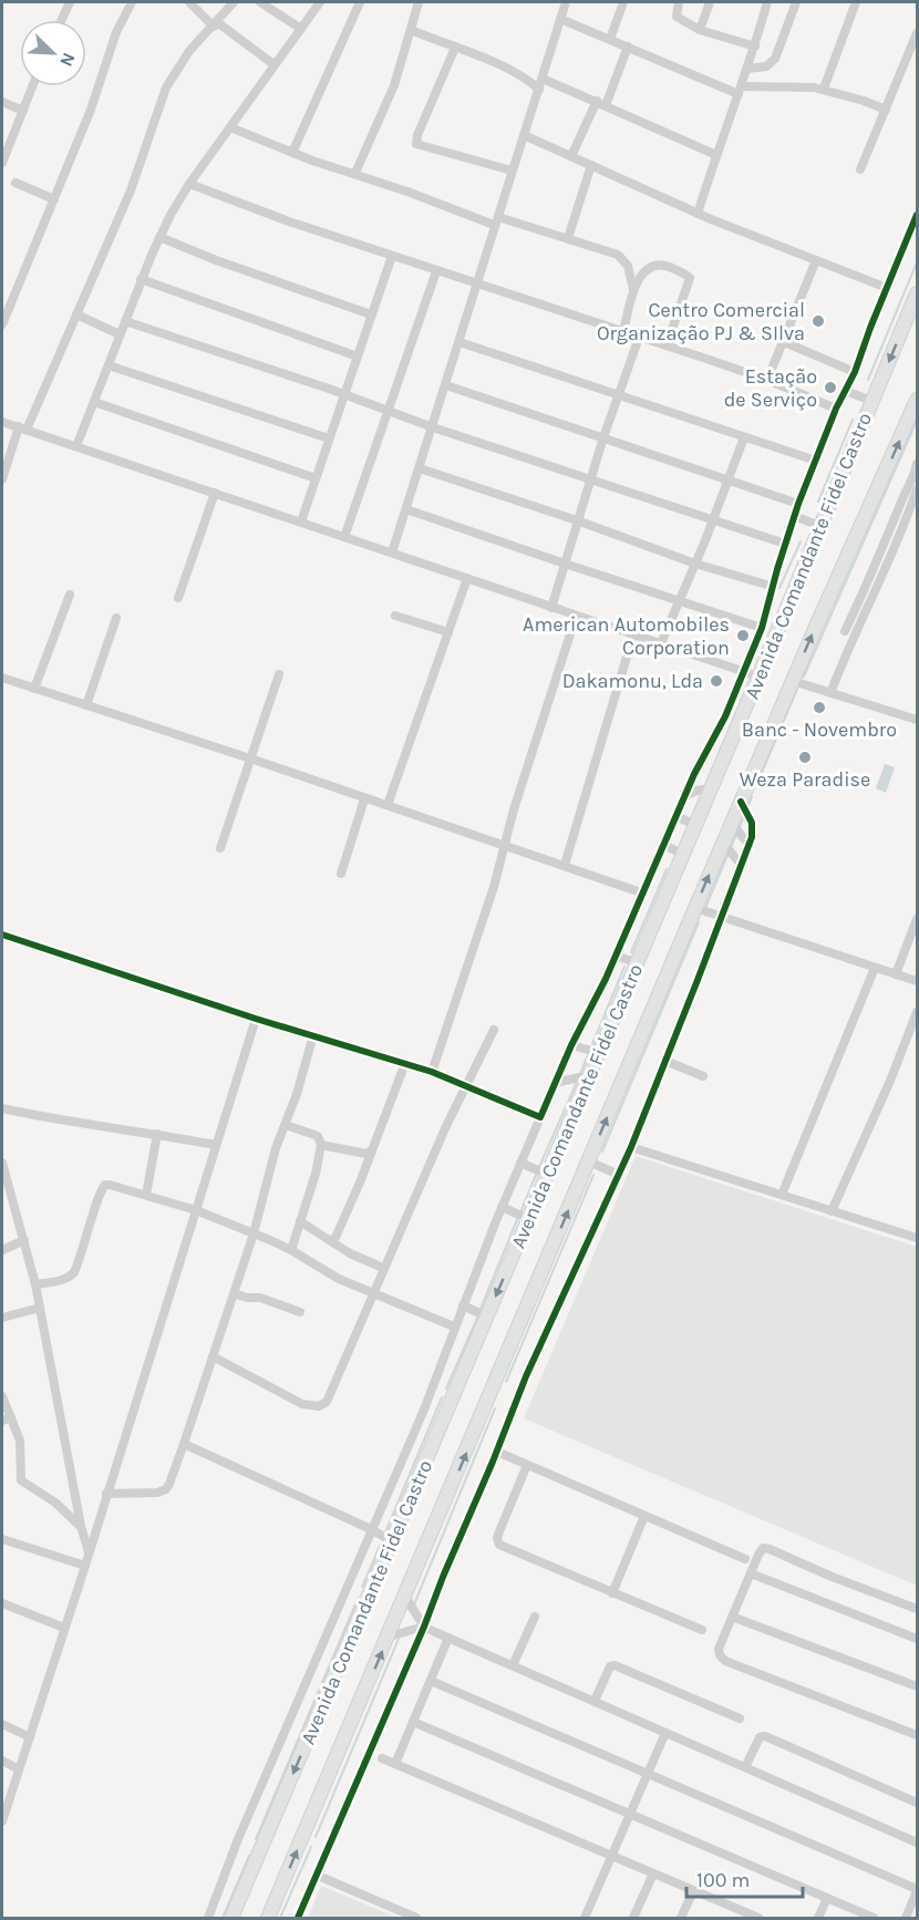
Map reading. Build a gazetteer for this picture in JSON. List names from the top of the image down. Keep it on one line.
{"streets":{"highway":["Avenida Comandante Fidel Castro"]},"places":["Centro Comercial Organização PJ & SIlva","Estação de Serviço","American Automobiles Corporation","Dakamonu, Lda","Banc - Novembro","Weza Paradise"],"scale_bar":"100 m","north":"bottom right"}
